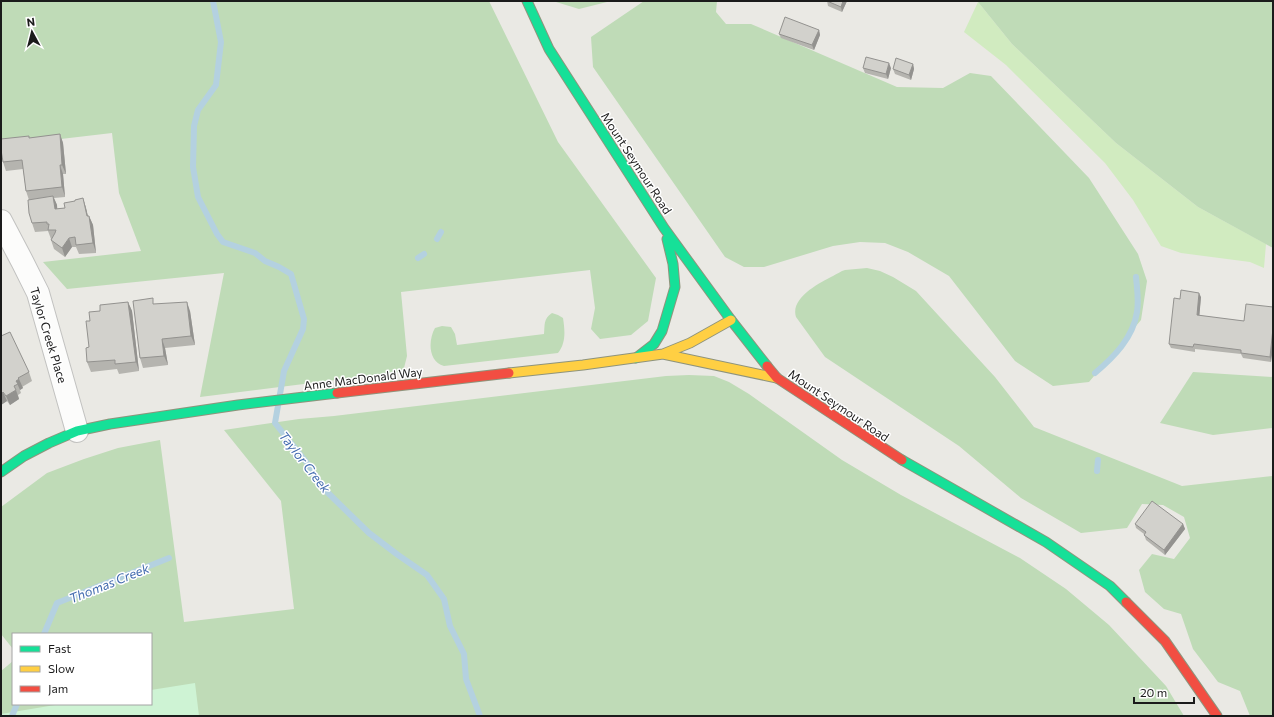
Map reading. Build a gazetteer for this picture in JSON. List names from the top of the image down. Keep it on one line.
{"streets":{"street":["Mount Seymour Road","Taylor Creek Place","Anne MacDonald Way"]},"crossings":[["Mount Seymour Road","Anne MacDonald Way"],["Taylor Creek Place","Anne MacDonald Way"]],"water":["Taylor Creek","Thomas Creek"],"legend":["Fast","Slow","Jam"],"scale_bar":"20 m","north":"top"}
